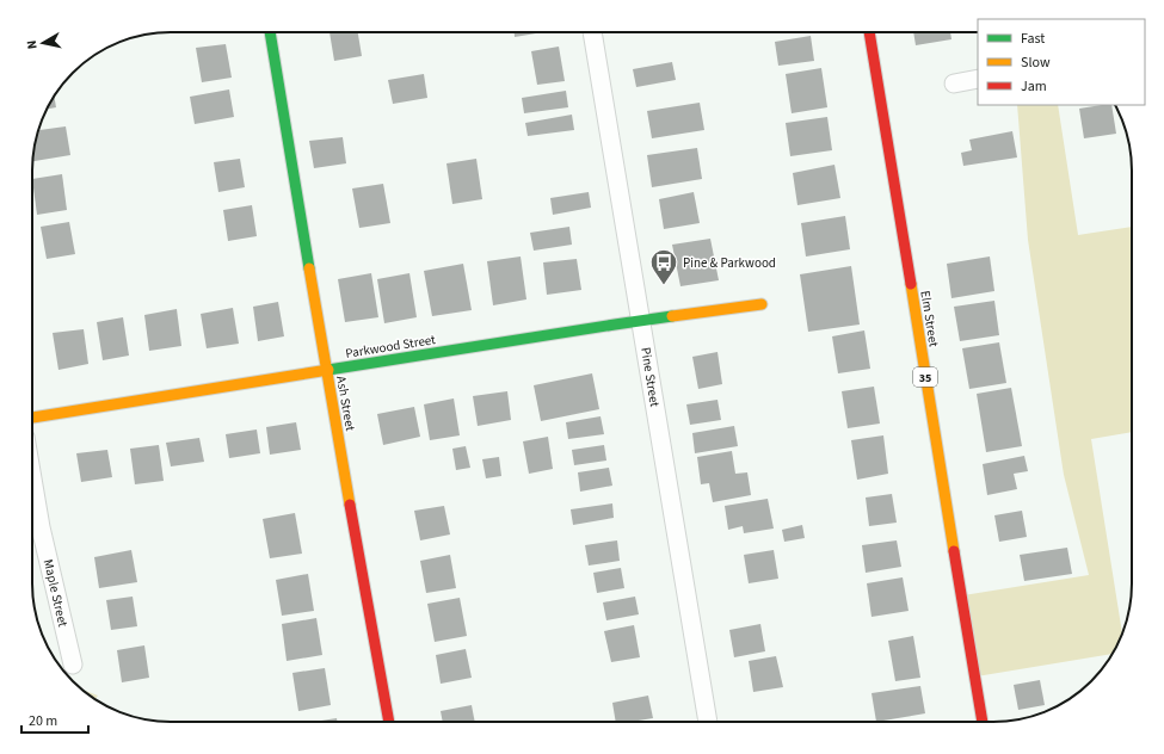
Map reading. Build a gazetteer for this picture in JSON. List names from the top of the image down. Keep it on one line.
{"streets":{"street":["Elm Street","Parkwood Street","Pine Street","35","Ash Street","Maple Street"]},"crossings":[["Parkwood Street","Pine Street"],["Parkwood Street","Ash Street"]],"places":{"bus stop":["Pine & Parkwood"]},"legend":["Fast","Slow","Jam"],"scale_bar":"20 m","north":"left"}
